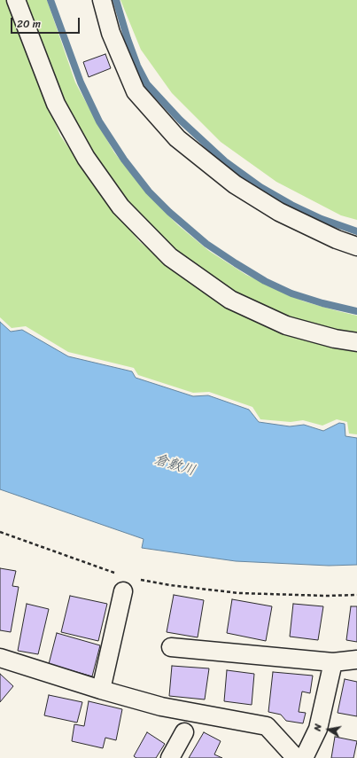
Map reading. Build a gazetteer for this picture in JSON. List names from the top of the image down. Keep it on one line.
{"water":["倉敷川"],"scale_bar":"20 m","north":"left"}
